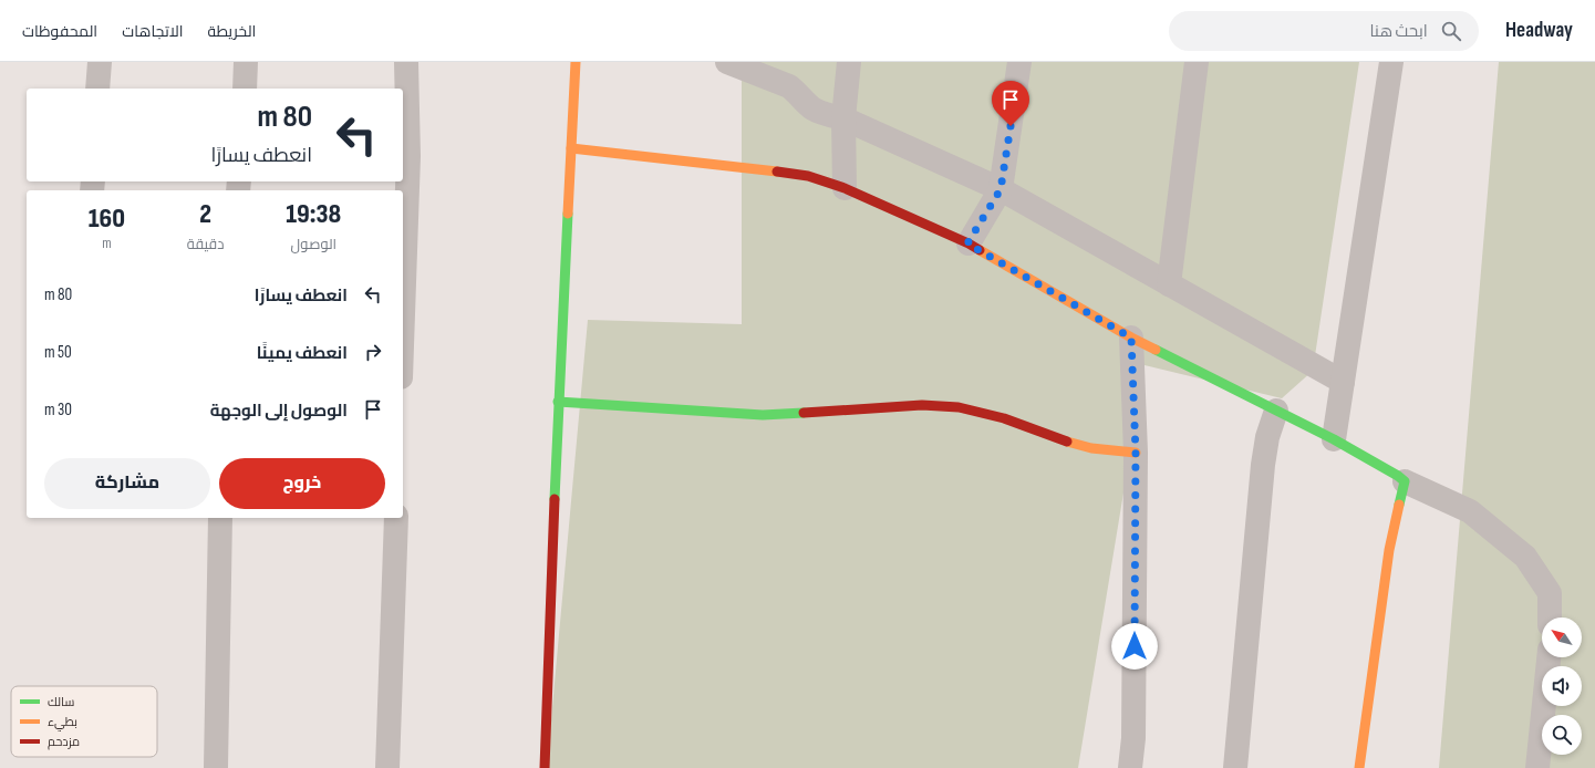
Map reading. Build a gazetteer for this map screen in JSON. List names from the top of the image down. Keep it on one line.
{"legend":["سالك","بطيء","مزدحم"],"north":"top left","page":{"header":"Headway","search":"ابحث هنا","nav":["الخريطة","الاتجاهات","المحفوظات"],"turn":["80 m","انعطف يسارًا"],"eta":["19:38","الوصول","2","دقيقة","160","m"],"list":[{"name":"انعطف يسارًا","value":"80 m"},{"name":"انعطف يمينًا","value":"50 m"},{"name":"الوصول إلى الوجهة","value":"30 m"}],"buttons":["خروج","مشاركة"]}}
